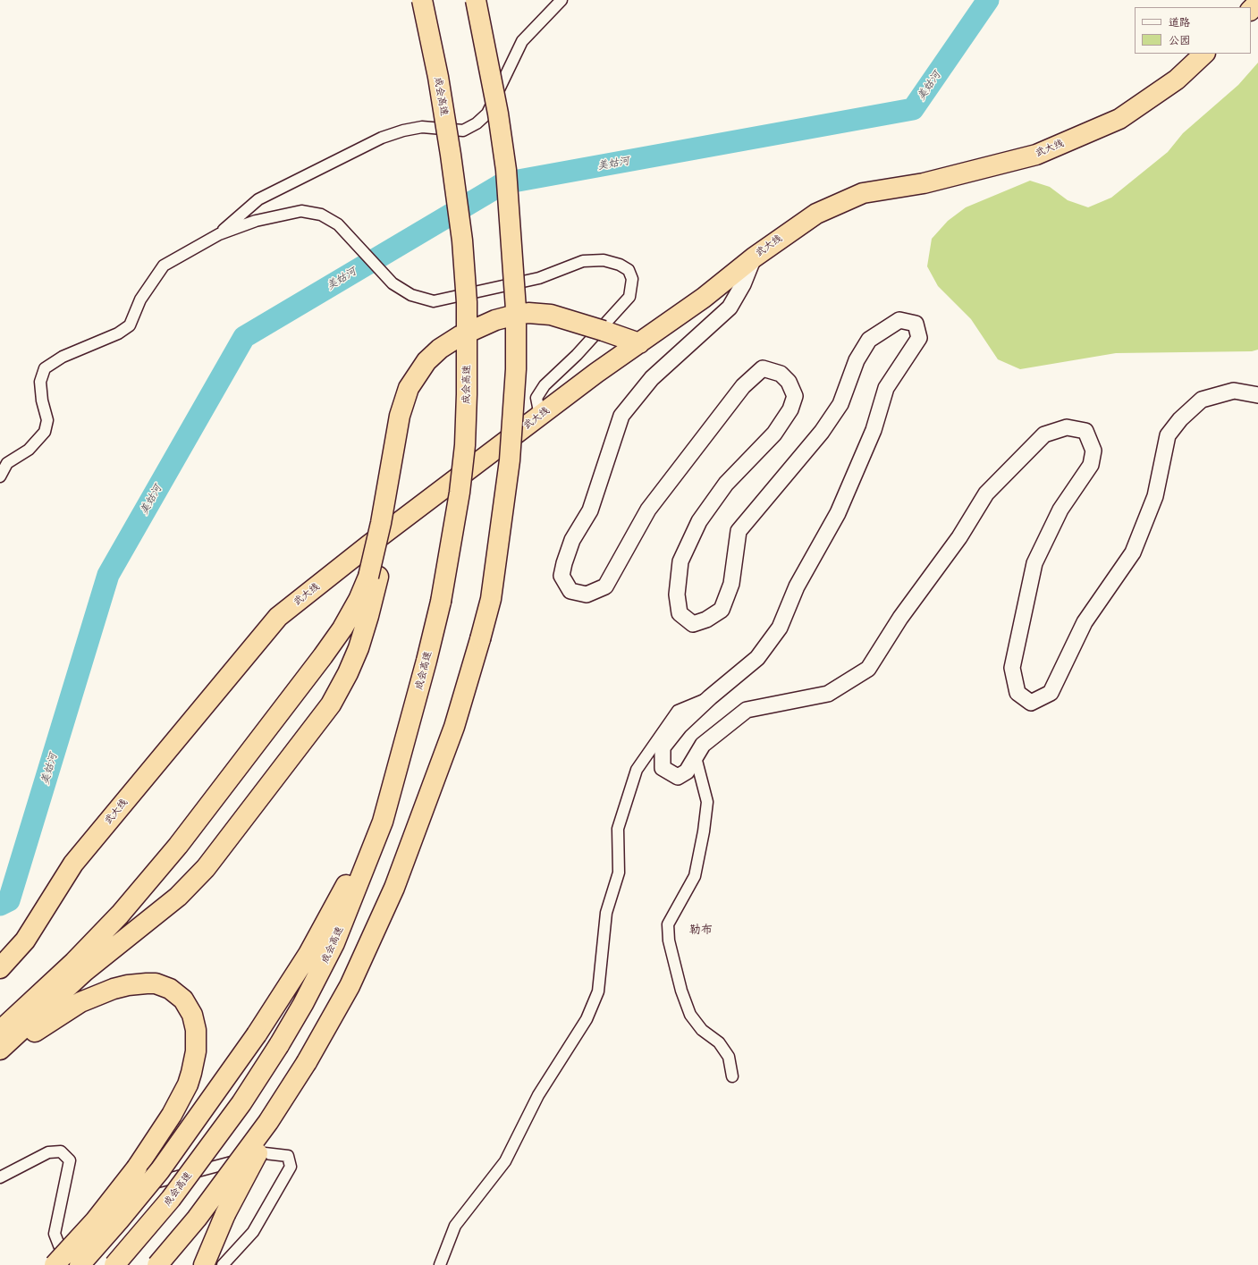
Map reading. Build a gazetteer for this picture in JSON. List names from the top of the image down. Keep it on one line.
{"streets":{"highway":["成会高速","武大线"]},"districts":["勒布"],"water":["美姑河"],"legend":["道路","公园"]}
